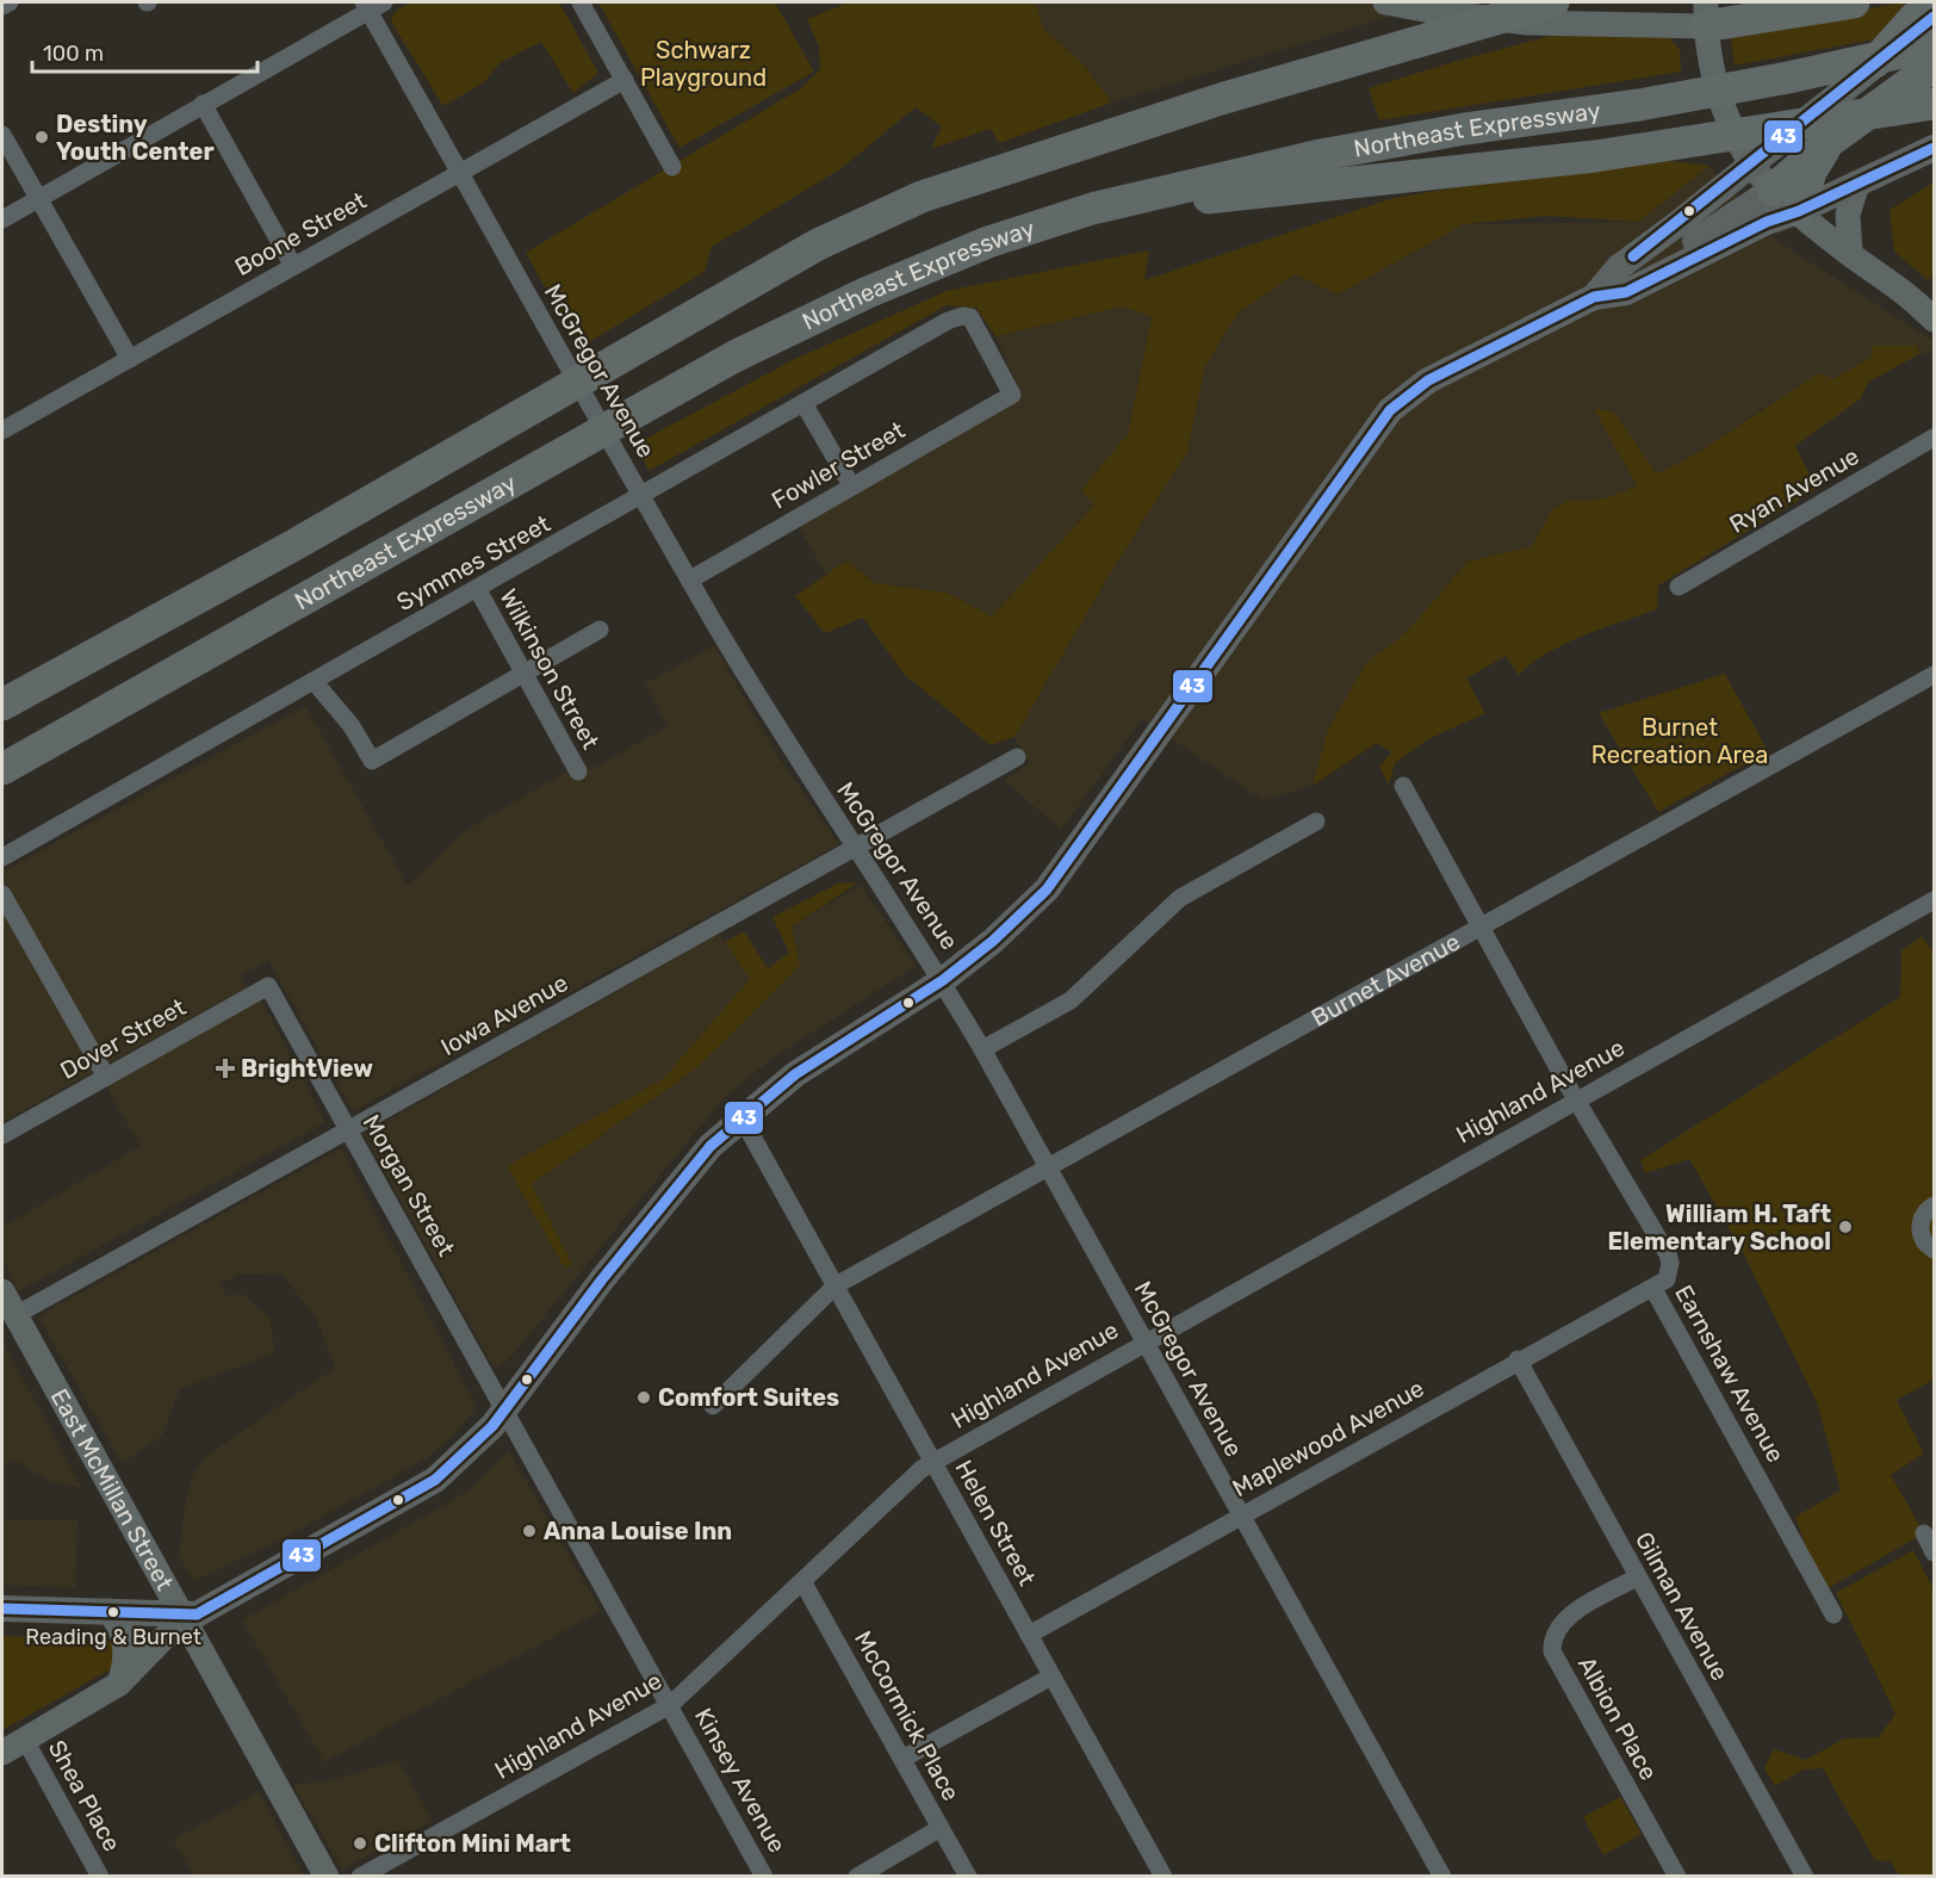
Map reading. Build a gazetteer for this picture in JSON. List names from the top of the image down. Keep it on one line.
{"streets":{"highway":["Northeast Expressway"],"street":["Boone Street","McGregor Avenue","Fowler Street","Ryan Avenue","Symmes Street","Wilkinson Street","Burnet Avenue","Iowa Avenue","Dover Street","Highland Avenue","Morgan Street","Earnshaw Avenue","Maplewood Avenue","East McMillan Street","Helen Street","Gilman Avenue","McCormick Place","Albion Place","Kinsey Avenue","Shea Place"]},"crossings":[["Boone Street","McGregor Avenue"],["McGregor Avenue","Fowler Street"],["McGregor Avenue","Symmes Street"],["McGregor Avenue","Burnet Avenue"],["McGregor Avenue","Iowa Avenue"],["McGregor Avenue","Highland Avenue"],["McGregor Avenue","Maplewood Avenue"],["Fowler Street","Symmes Street"],["Symmes Street","Wilkinson Street"],["Burnet Avenue","Earnshaw Avenue"],["Burnet Avenue","Helen Street"],["Iowa Avenue","Morgan Street"],["Iowa Avenue","East McMillan Street"],["Dover Street","Morgan Street"],["Highland Avenue","Earnshaw Avenue"],["Highland Avenue","Helen Street"],["Highland Avenue","McCormick Place"],["Highland Avenue","Kinsey Avenue"],["Morgan Street","Kinsey Avenue"],["Earnshaw Avenue","Maplewood Avenue"],["Maplewood Avenue","Helen Street"],["Maplewood Avenue","Gilman Avenue"],["Gilman Avenue","Albion Place"]],"parks":["Schwarz Playground","Burnet Recreation Area"],"places":{"other":["Destiny Youth Center","William H. Taft Elementary School","Comfort Suites","Anna Louise Inn","Reading & Burnet","Clifton Mini Mart"],"health":["BrightView"]},"lines":["transit line 43"],"scale_bar":"100 m"}
